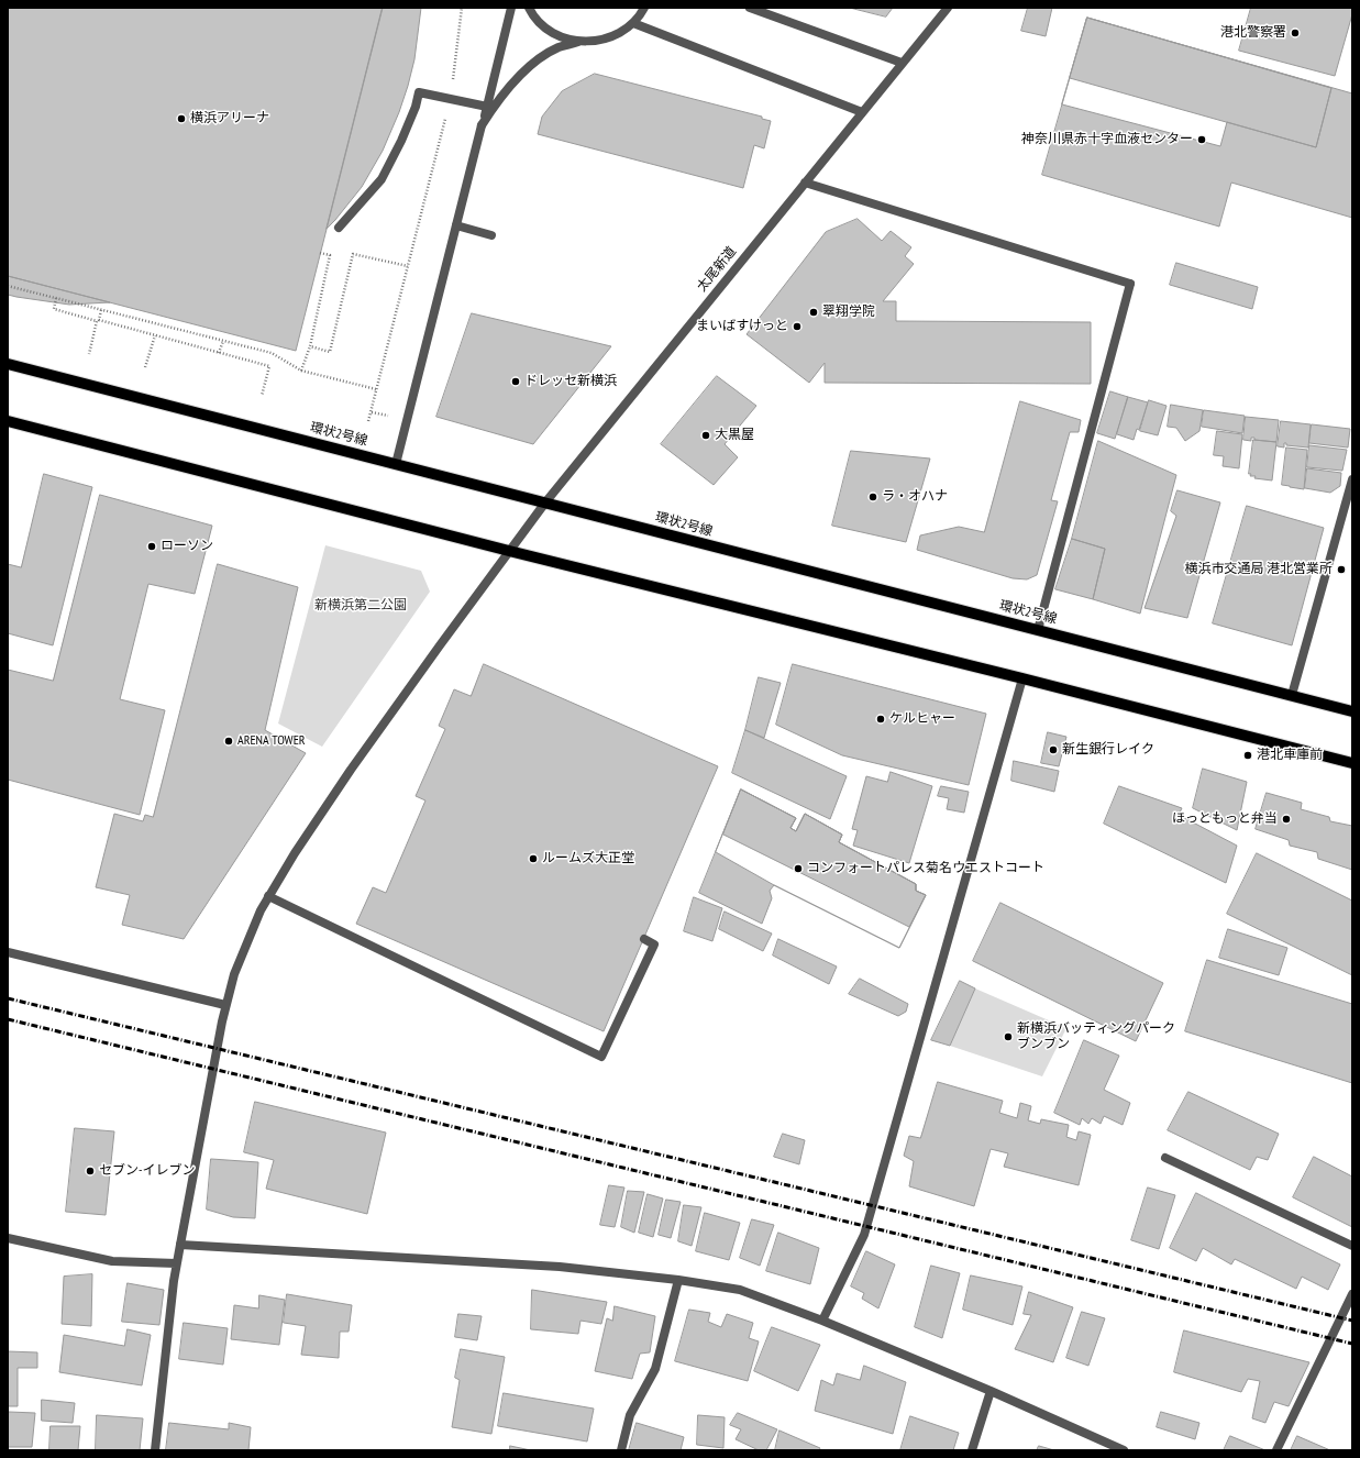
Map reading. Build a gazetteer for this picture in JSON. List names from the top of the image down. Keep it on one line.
{"streets":{"main road":["環状2号線"],"street":["太尾新道"]},"crossings":[["太尾新道","環状2号線"]],"parks":["新横浜第二公園"],"places":["港北警察署","横浜アリーナ","神奈川県赤十字血液センター","翠翔学院","まいばすけっと","ドレッセ新横浜","大黒屋","ラ・オハナ","ローソン","横浜市交通局 港北営業所","ケルヒャー","ARENA TOWER","新生銀行レイク","港北車庫前","ほっともっと弁当","ルームズ大正堂","コンフォートパレス菊名ウエストコート","新横浜バッティングパーク ブンブン","セブン-イレブン"]}
